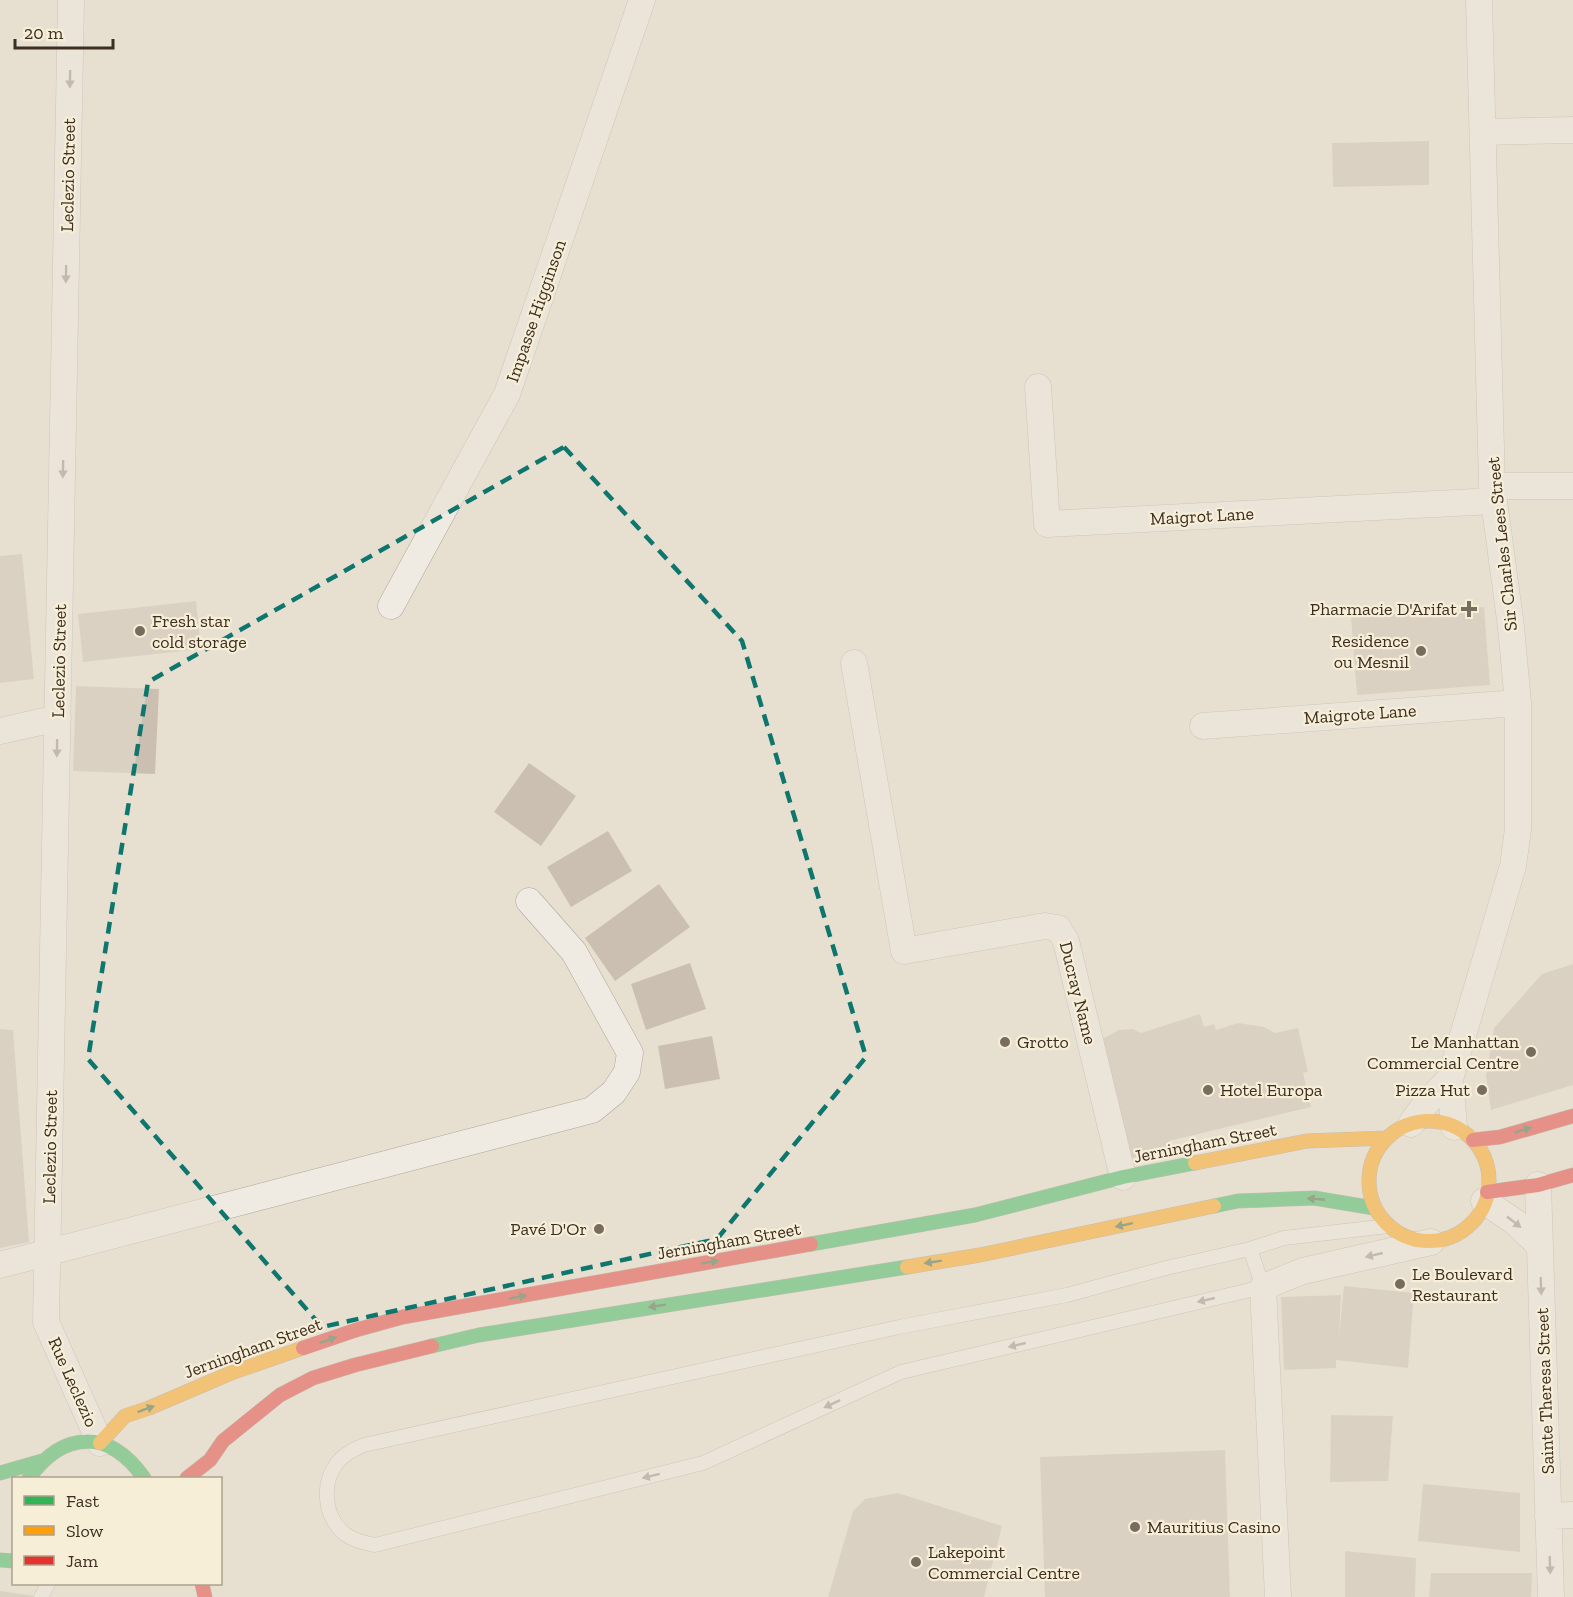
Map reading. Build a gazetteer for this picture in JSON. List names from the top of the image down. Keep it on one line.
{"streets":{"street":["Leclezio Street","Impasse Higginson","Maigrot Lane","Sir Charles Lees Street","Maigrote Lane","Ducray Name","Jerningham Street","Rue Leclezio","Sainte Theresa Street"]},"crossings":[["Leclezio Street","Rue Leclezio"],["Maigrot Lane","Sir Charles Lees Street"],["Sir Charles Lees Street","Maigrote Lane"],["Sir Charles Lees Street","Jerningham Street"],["Ducray Name","Jerningham Street"],["Jerningham Street","Rue Leclezio"]],"one_way":["Leclezio Street","Sainte Theresa Street"],"places":{"health":["Pharmacie D'Arifat"],"other":["Fresh star cold storage","Residence ou Mesnil","Grotto","Le Manhattan Commercial Centre","Hotel Europa","Pizza Hut","Pavé D'Or","Le Boulevard Restaurant","Mauritius Casino","Lakepoint Commercial Centre"]},"legend":["Fast","Slow","Jam"],"scale_bar":"20 m"}
